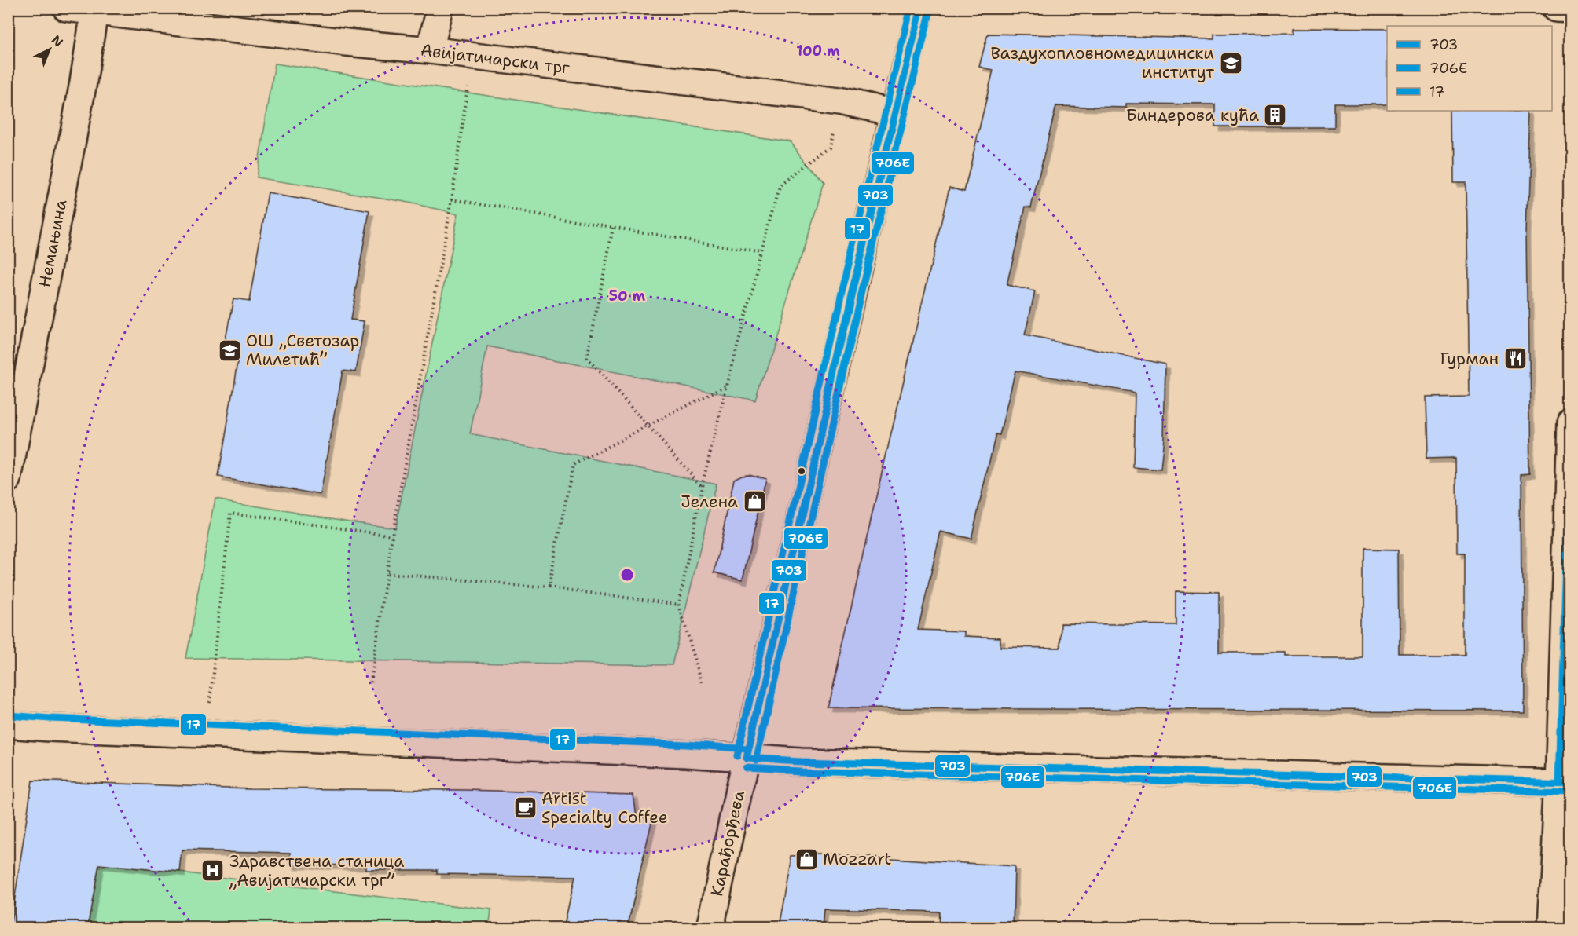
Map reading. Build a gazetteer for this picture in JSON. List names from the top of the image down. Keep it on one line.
{"streets":{"street":["Авијатичарски трг","Немањина","Карађорђева"]},"crossings":[["Авијатичарски трг","Немањина"],["Авијатичарски трг","Карађорђева"]],"places":{"school or university":["Ваздухопловномедицински институт","ОШ „Светозар Милетић”"],"building":["Биндерова кућа"],"restaurant":["Гурман"],"shop":["Јелена","Mozzart"],"cafe":["Artist Specialty Coffee"],"hospital":["Здравствена станица „Авијатичарски трг”"]},"lines":["transit line 703","transit line 17","transit line 706E"],"legend":["703","706E","17"],"north":"top right","rings":["100 m","50 m"]}
